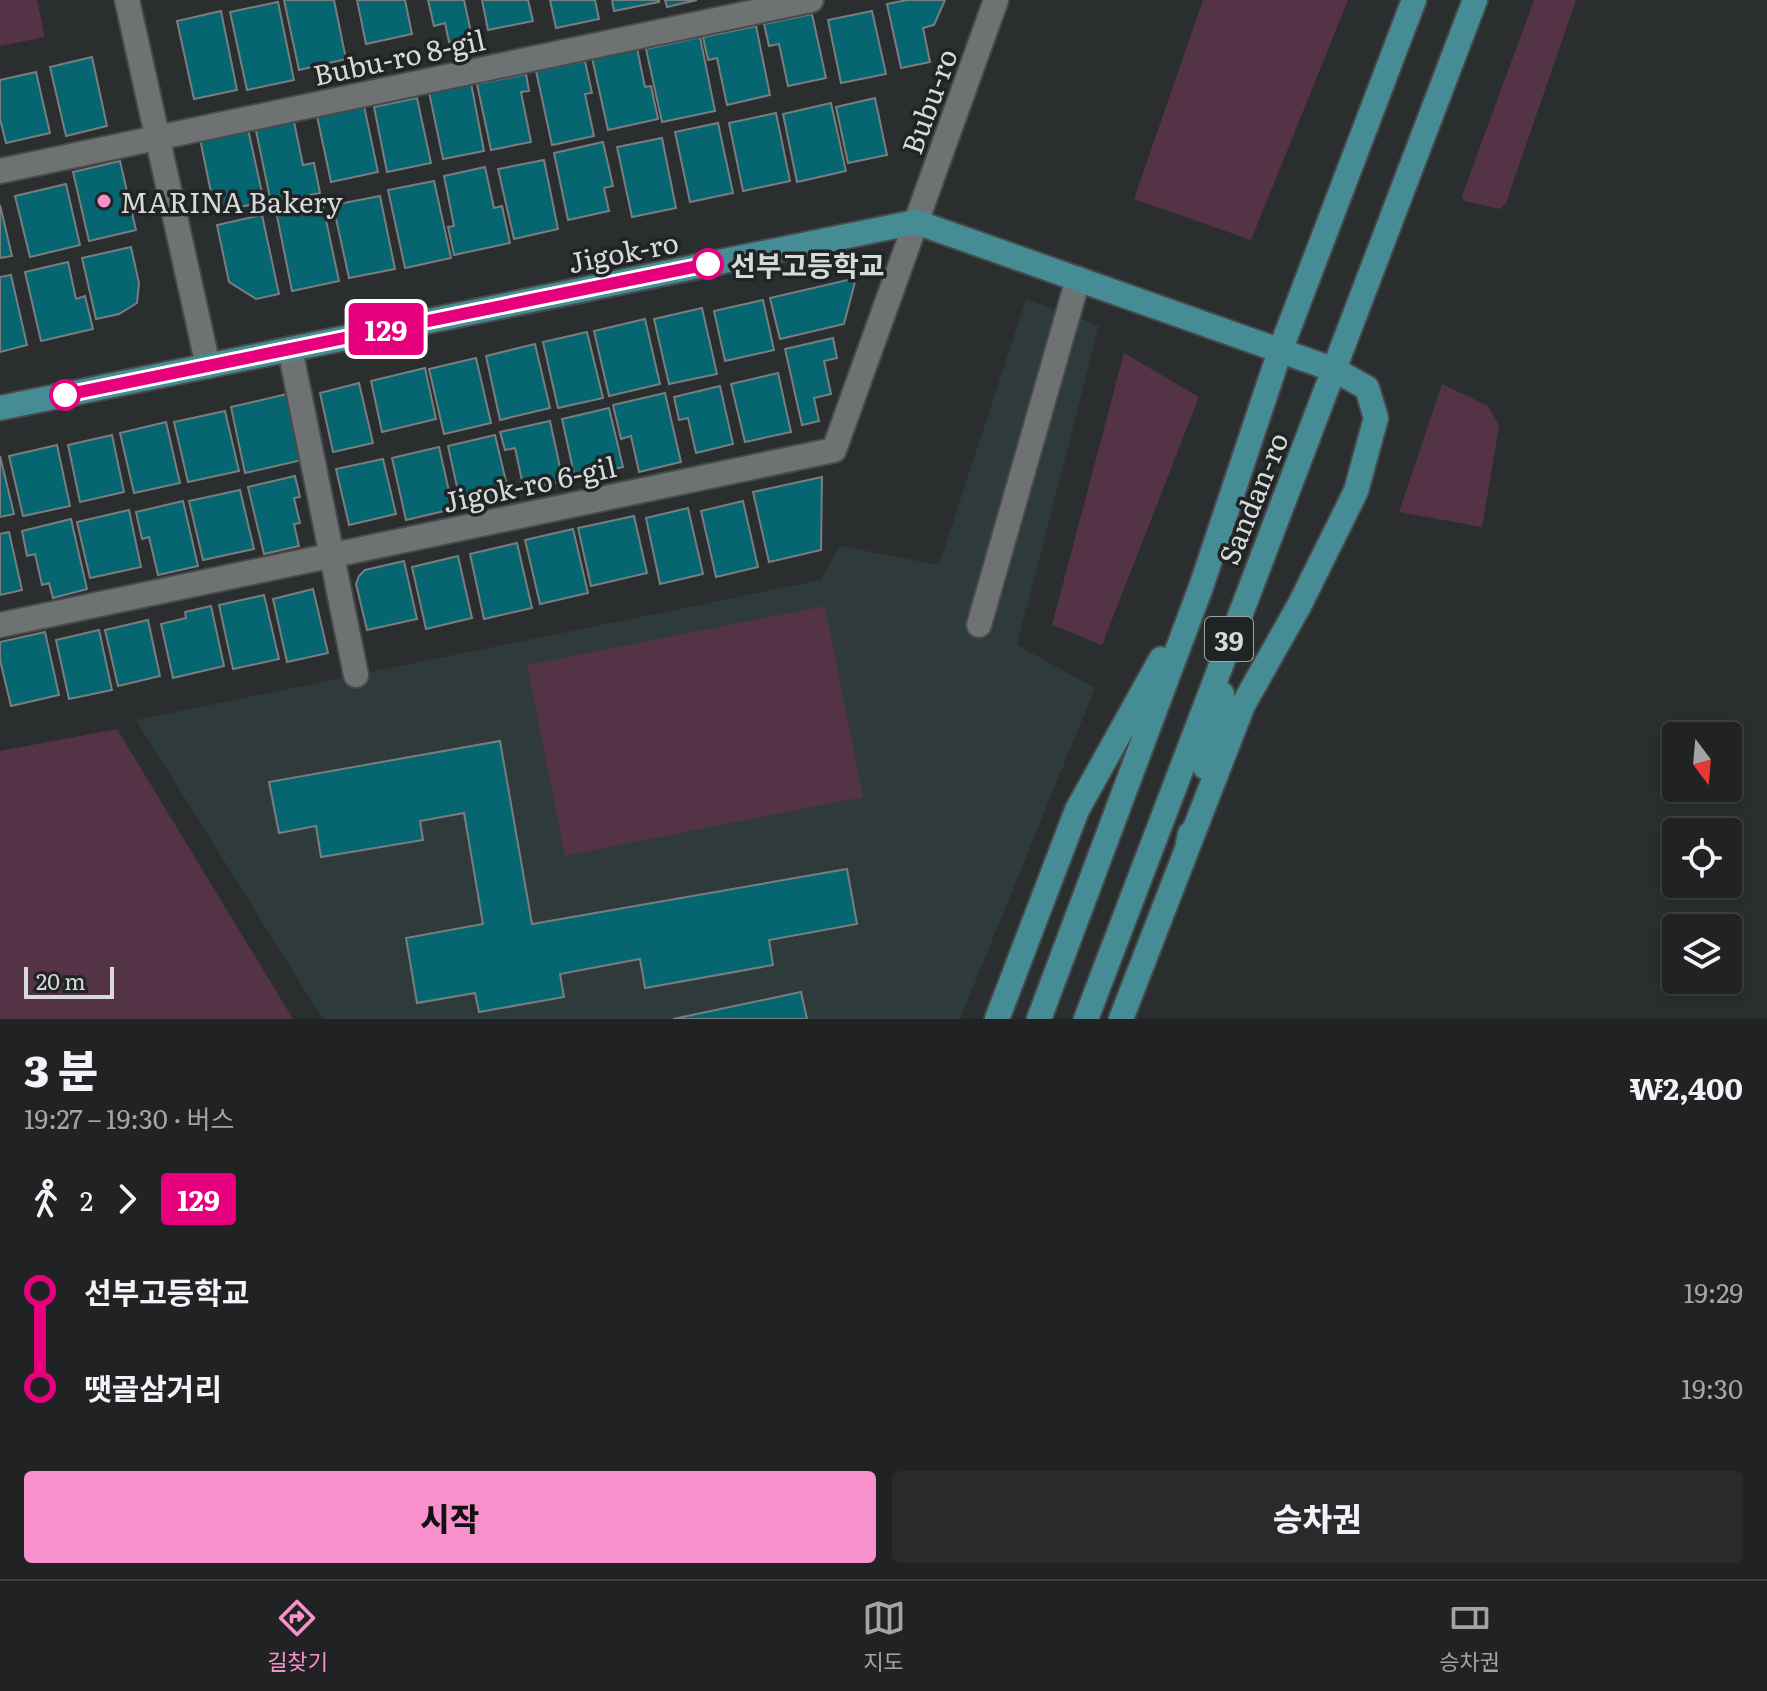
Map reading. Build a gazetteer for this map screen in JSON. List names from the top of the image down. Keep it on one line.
{"streets":{"main road":["Jigok-ro","Sandan-ro","39"],"street":["Bubu-ro 8-gil","Bubu-ro","Jigok-ro 6-gil"]},"crossings":[["Bubu-ro","Jigok-ro"],["Bubu-ro","Jigok-ro 6-gil"],["Jigok-ro","Jigok-ro 6-gil"]],"places":["MARINA Bakery","선부고등학교"],"lines":["bus line 129"],"scale_bar":"20 m","north":"bottom","page":{"on_map":"129","scale":"20 m","heading":["3 분","19:27 – 19:30 · 버스","₩2,400"],"legs":["2","129"],"list":[{"name":"선부고등학교","value":"19:29"},{"name":"땟골삼거리","value":"19:30"}],"buttons":["시작","승차권"],"tabs":["길찾기","지도","승차권"]}}
